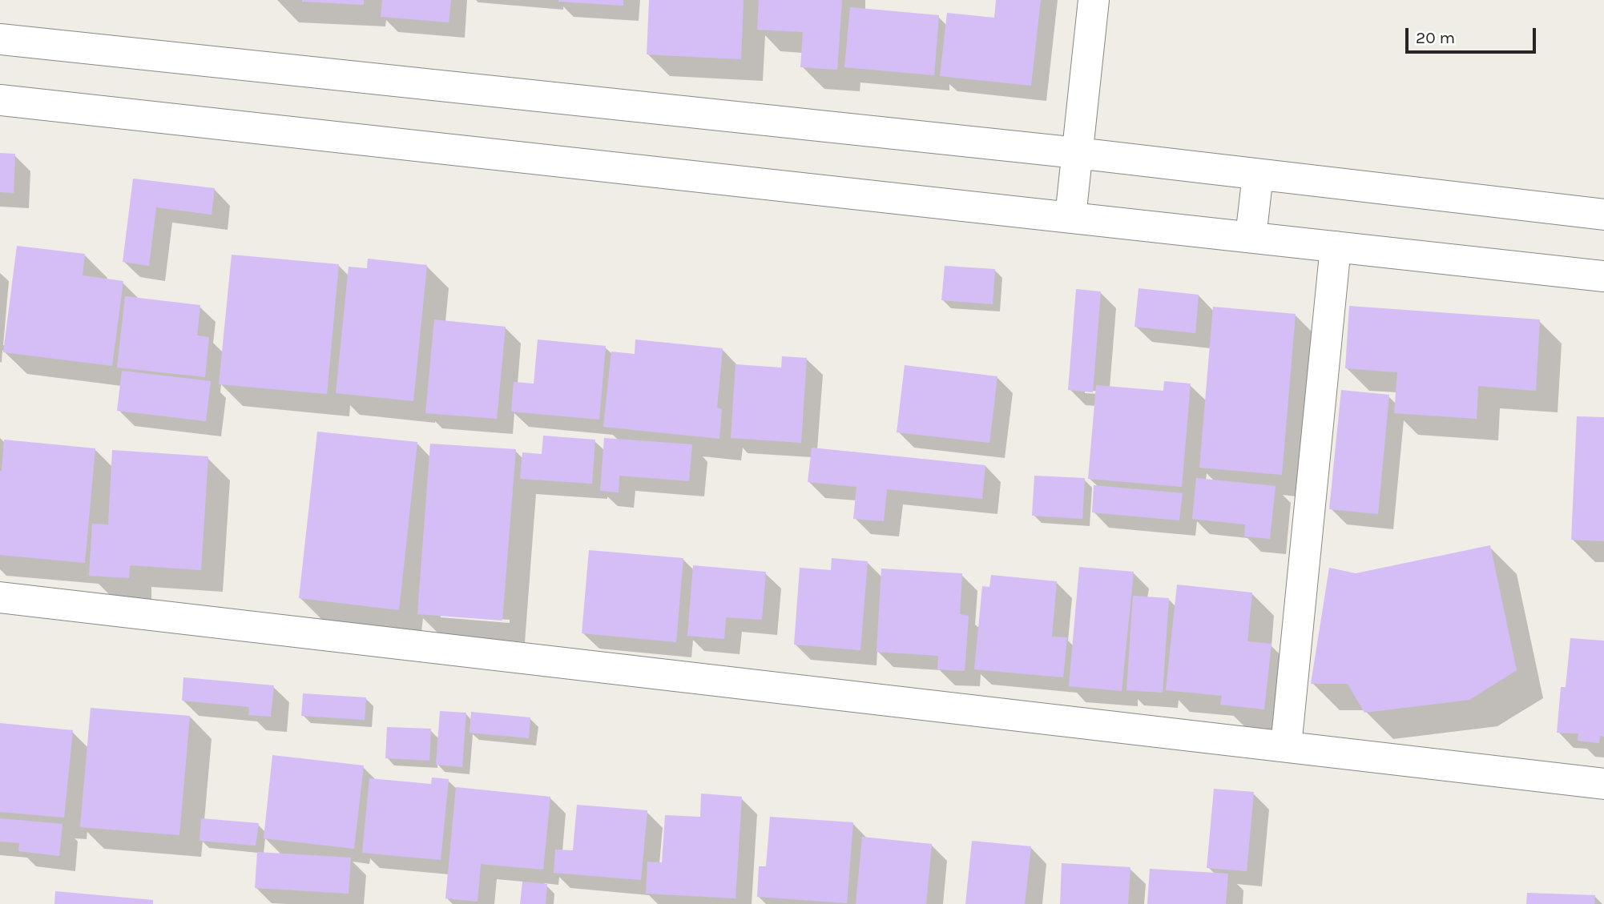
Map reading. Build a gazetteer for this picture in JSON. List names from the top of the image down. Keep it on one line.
{"scale_bar":"20 m"}
